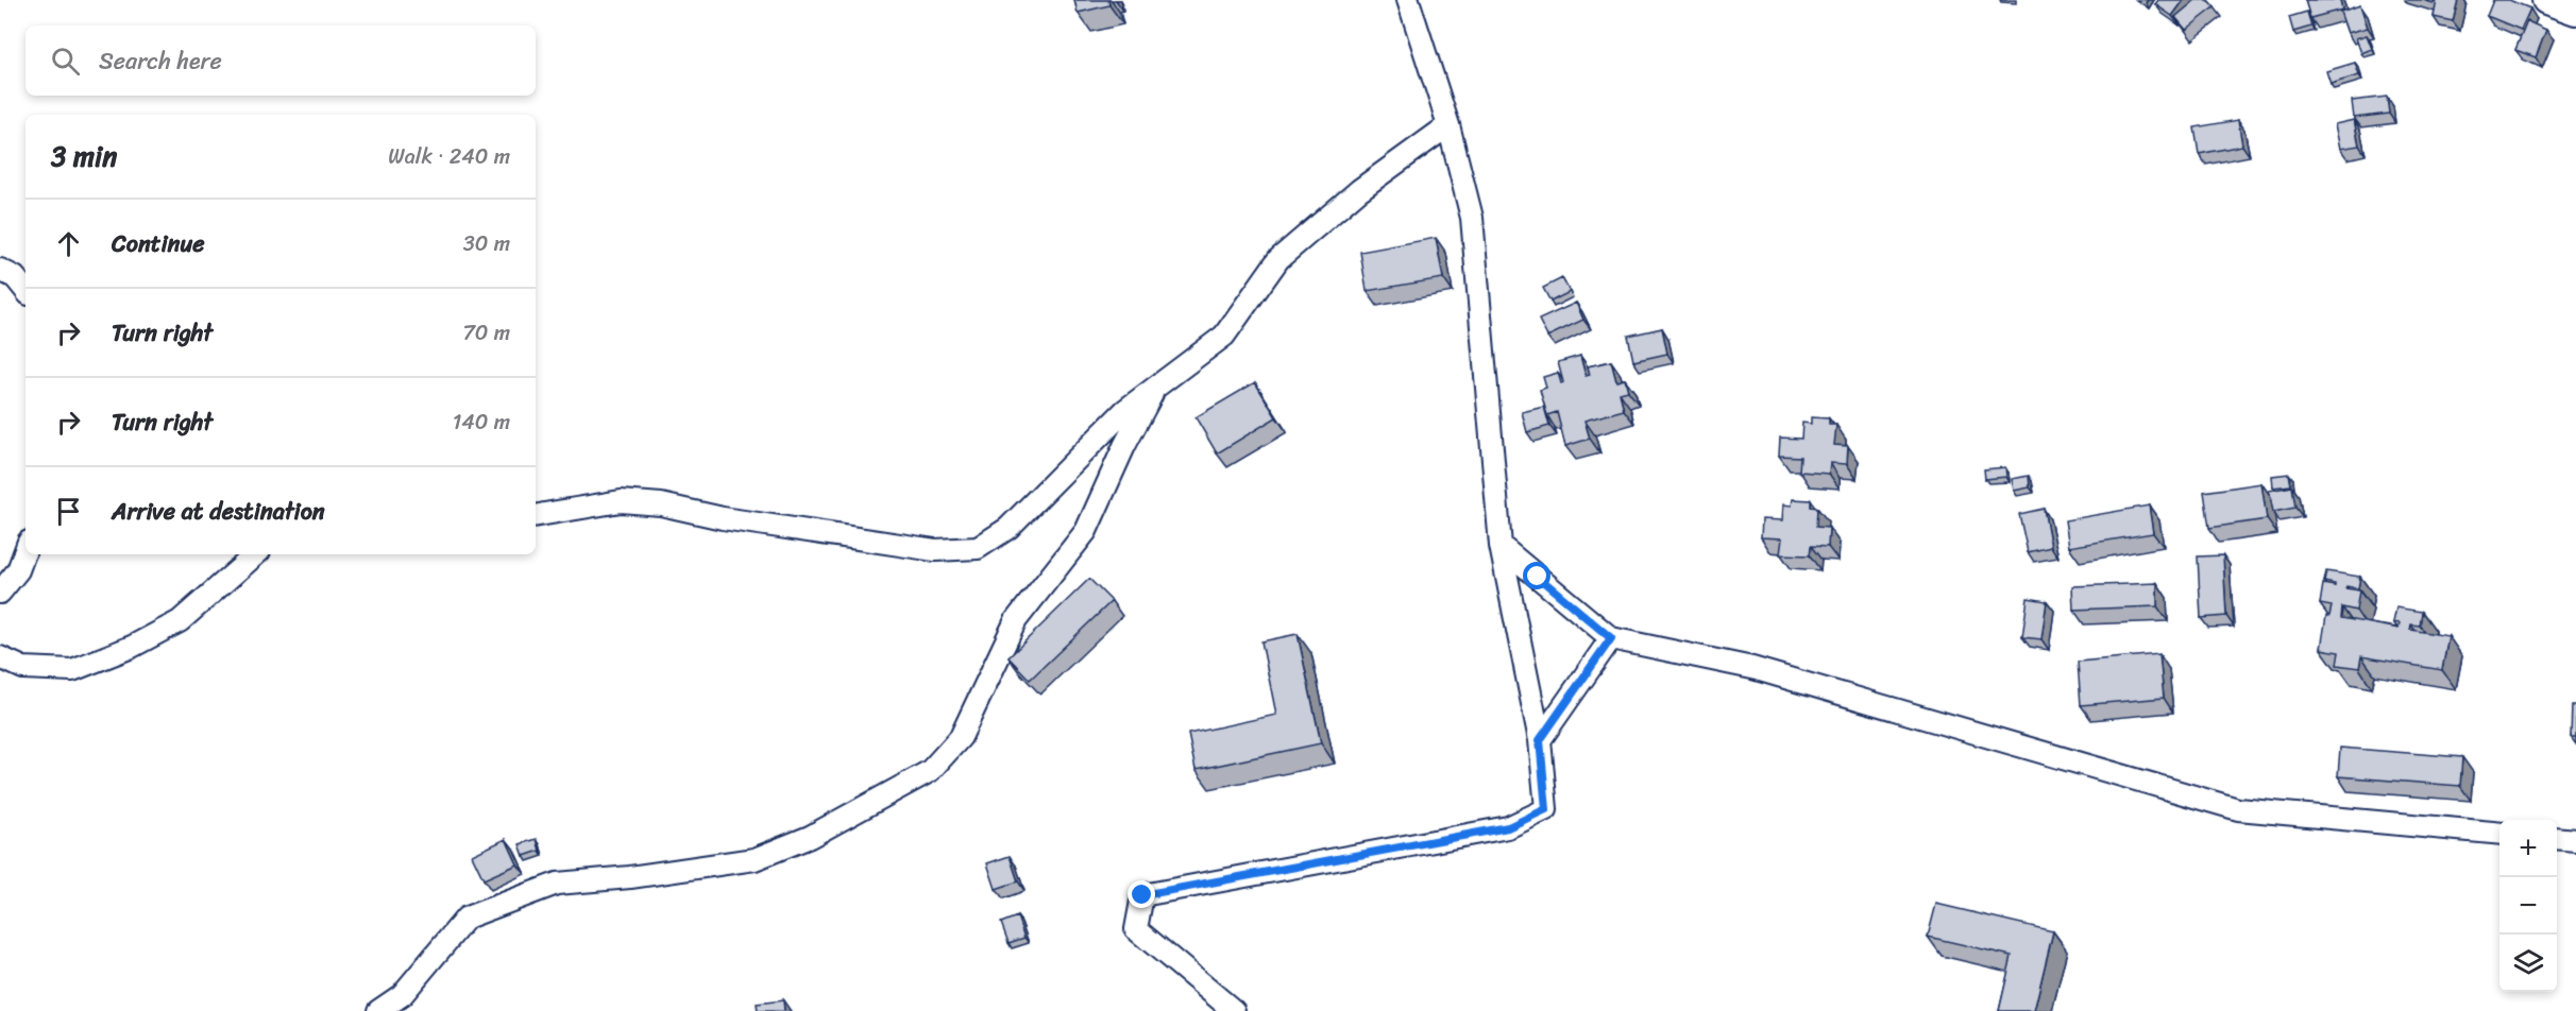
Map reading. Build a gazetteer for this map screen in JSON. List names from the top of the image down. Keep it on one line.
{"page":{"search":"Search here","heading":["3 min","Walk · 240 m"],"list":[["Continue","30 m"],["Turn right","70 m"],["Turn right","140 m"],"Arrive at destination"],"map_buttons":["+","−"]}}
